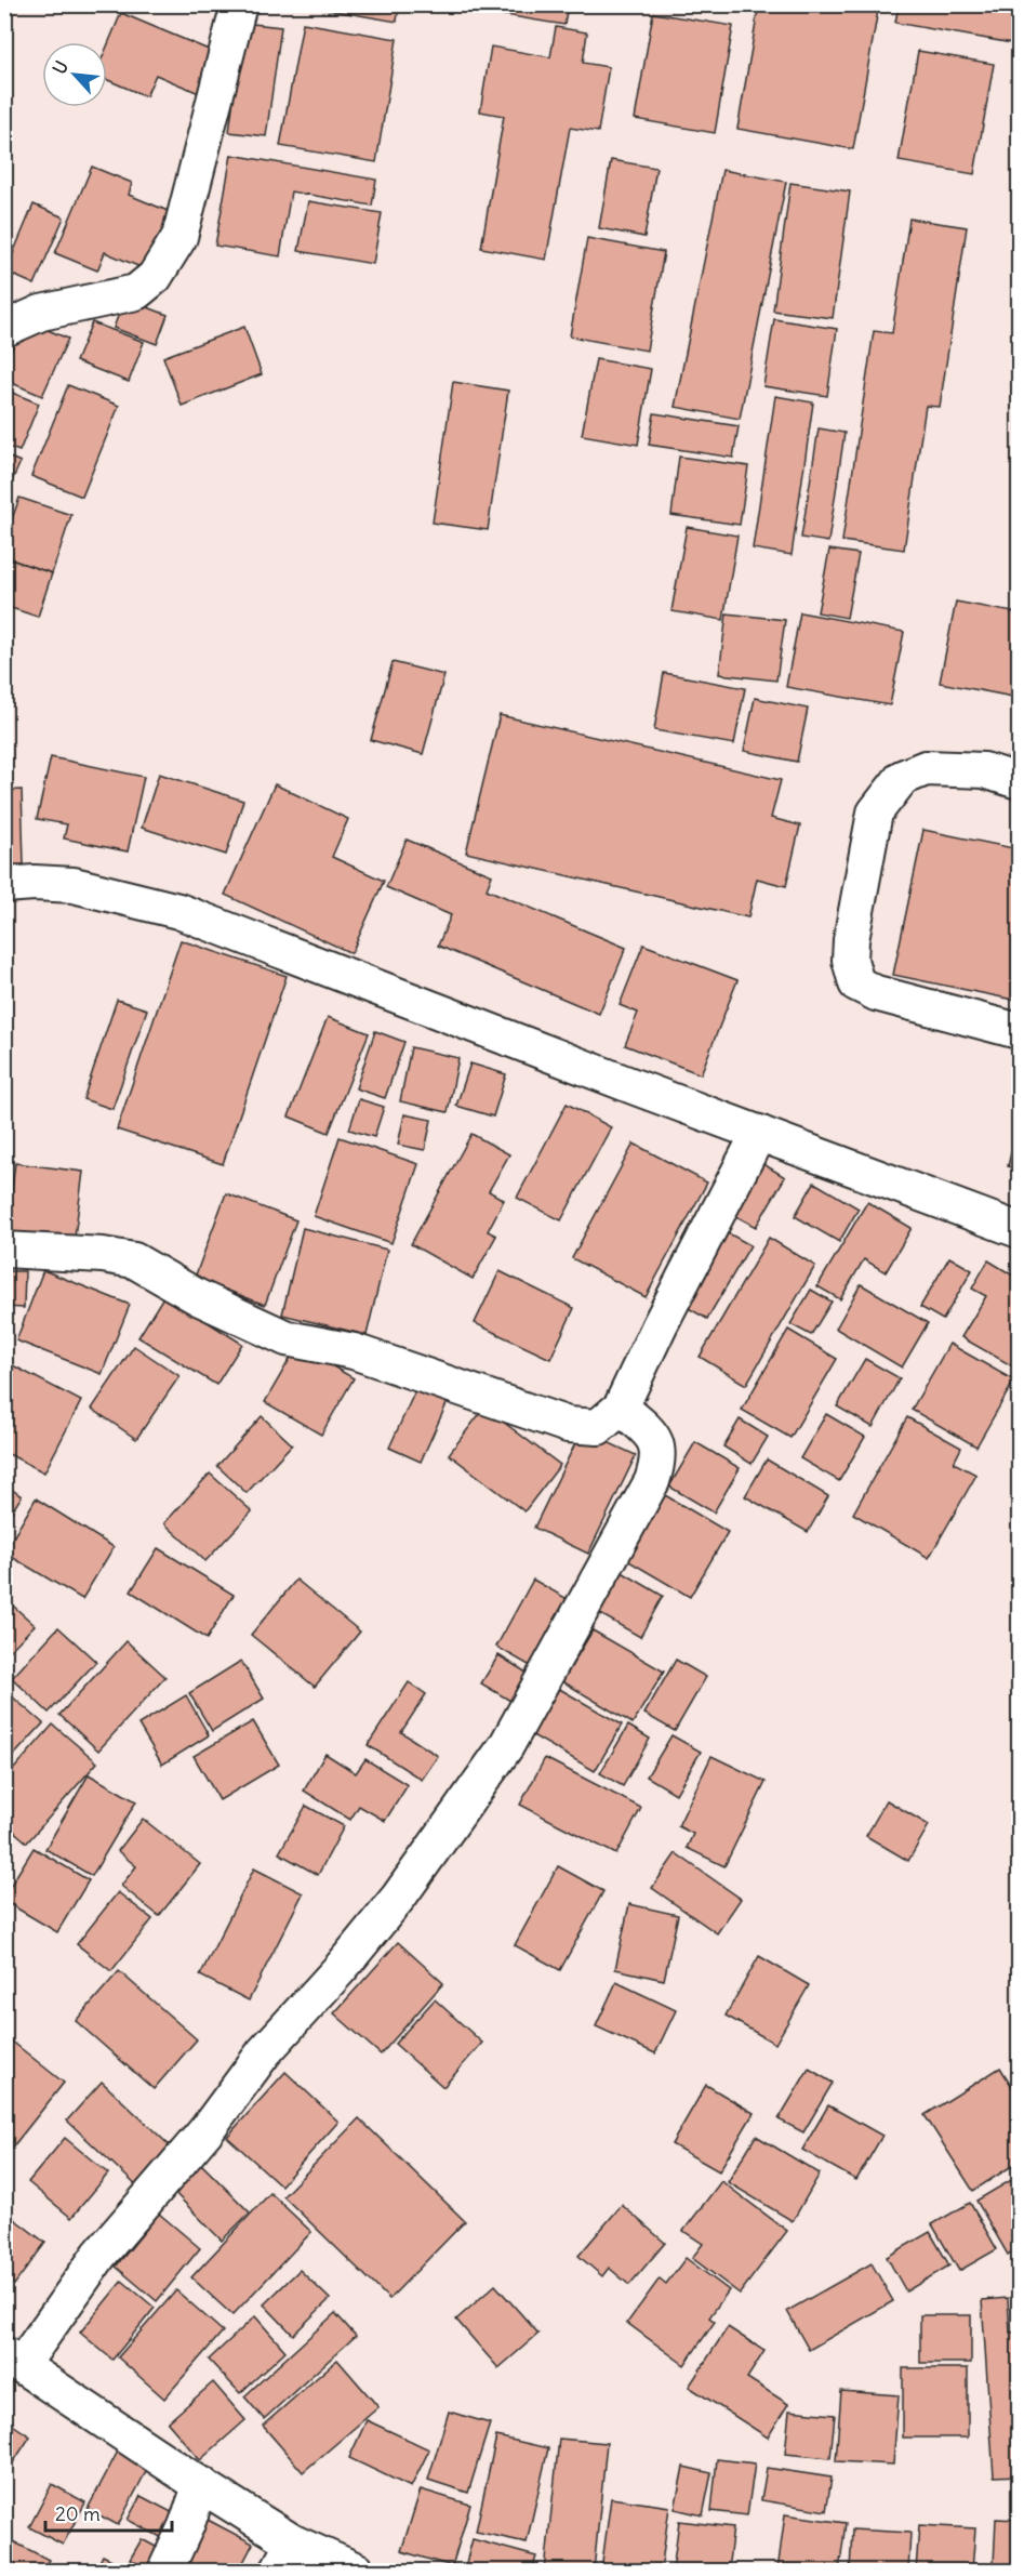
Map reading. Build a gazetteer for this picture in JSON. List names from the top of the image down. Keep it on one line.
{"scale_bar":"20 m","north":"top left"}
